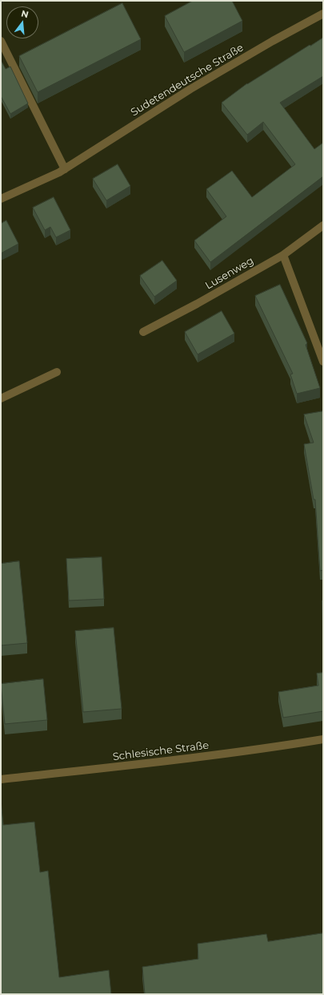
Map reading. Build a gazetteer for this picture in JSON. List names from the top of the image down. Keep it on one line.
{"streets":{"street":["Sudetendeutsche Straße","Lusenweg","Schlesische Straße"]},"north":"top"}
